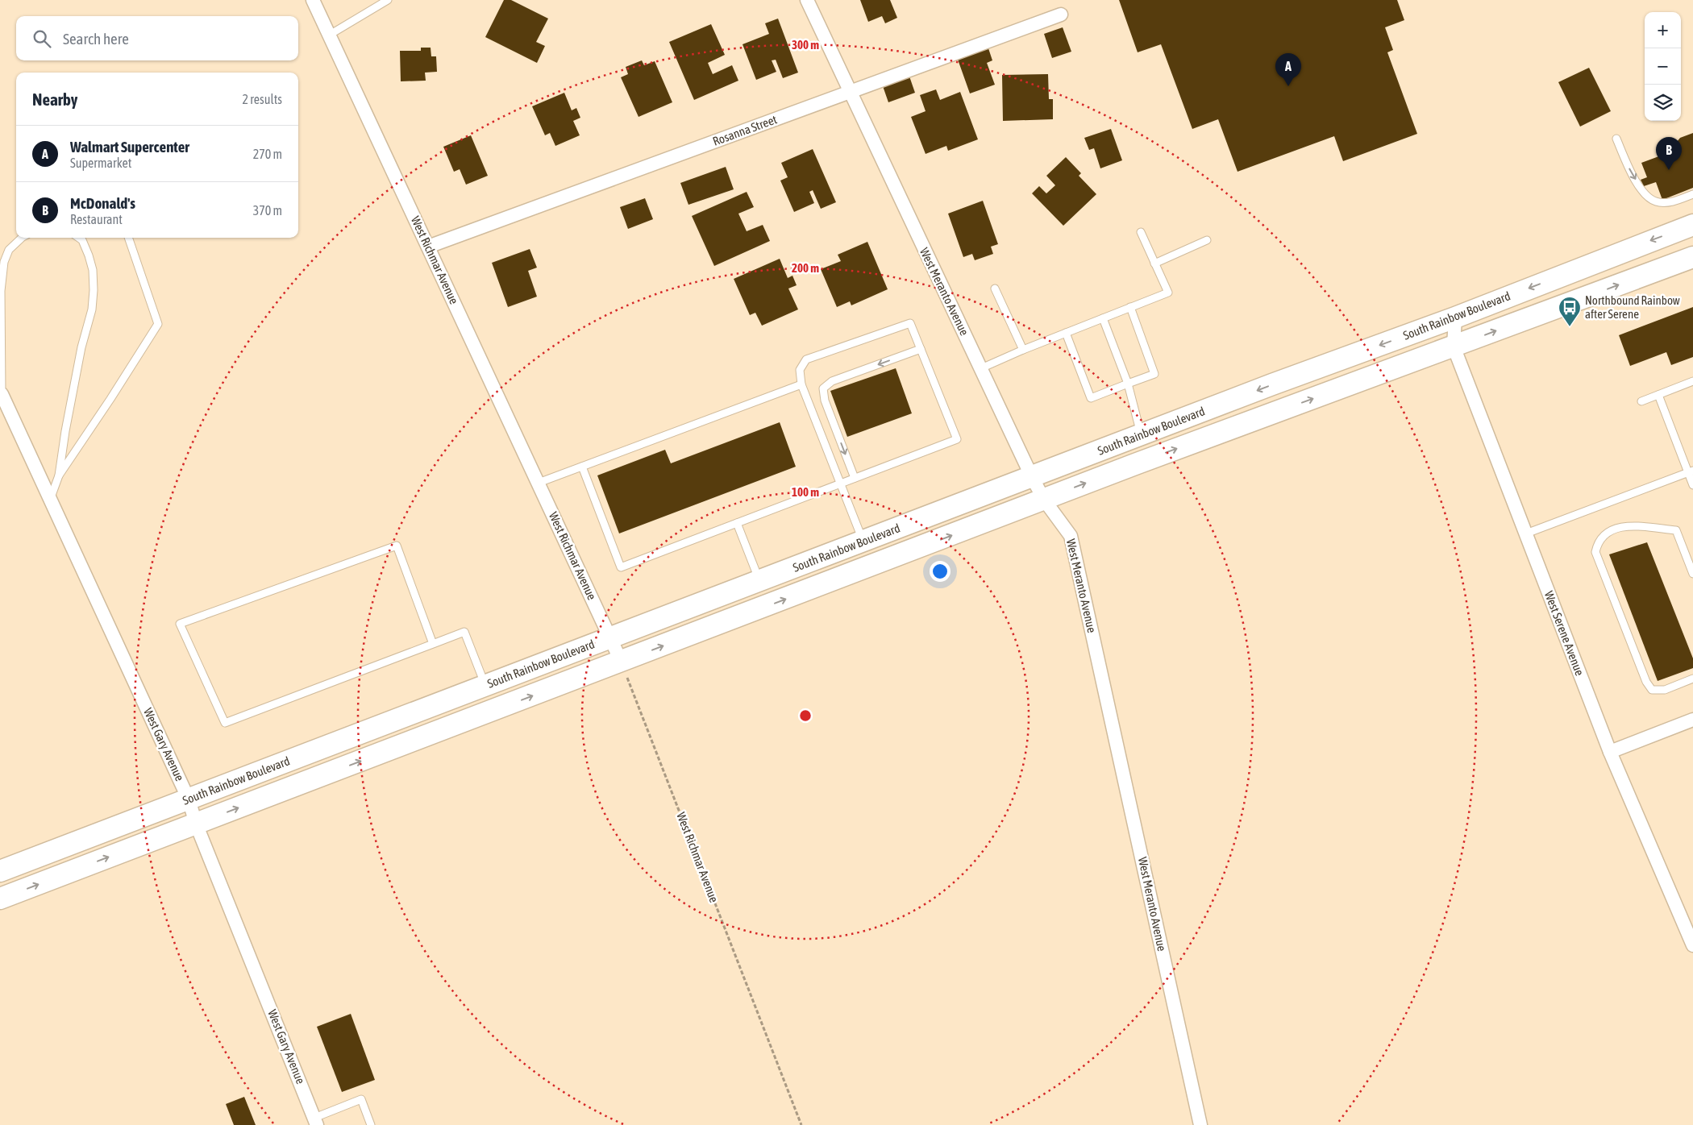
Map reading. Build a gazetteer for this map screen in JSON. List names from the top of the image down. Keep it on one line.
{"streets":{"main road":["South Rainbow Boulevard"],"street":["Rosanna Street","West Richmar Avenue","West Meranto Avenue","West Serene Avenue","West Gary Avenue"]},"crossings":[["Rosanna Street","West Richmar Avenue"],["Rosanna Street","West Meranto Avenue"],["West Richmar Avenue","South Rainbow Boulevard"],["West Meranto Avenue","South Rainbow Boulevard"],["South Rainbow Boulevard","West Serene Avenue"],["South Rainbow Boulevard","West Gary Avenue"]],"places":{"bus stop":["Northbound Rainbow after Serene"]},"page":{"map_buttons":["+","−"],"search":"Search here","pins":["A","B"],"heading":["Nearby","2 results"],"list":[{"mark":"A","name":"Walmart Supercenter","note":"Supermarket","value":"270 m"},{"mark":"B","name":"McDonald's","note":"Restaurant","value":"370 m"}]},"rings":["300 m","200 m","100 m"]}
